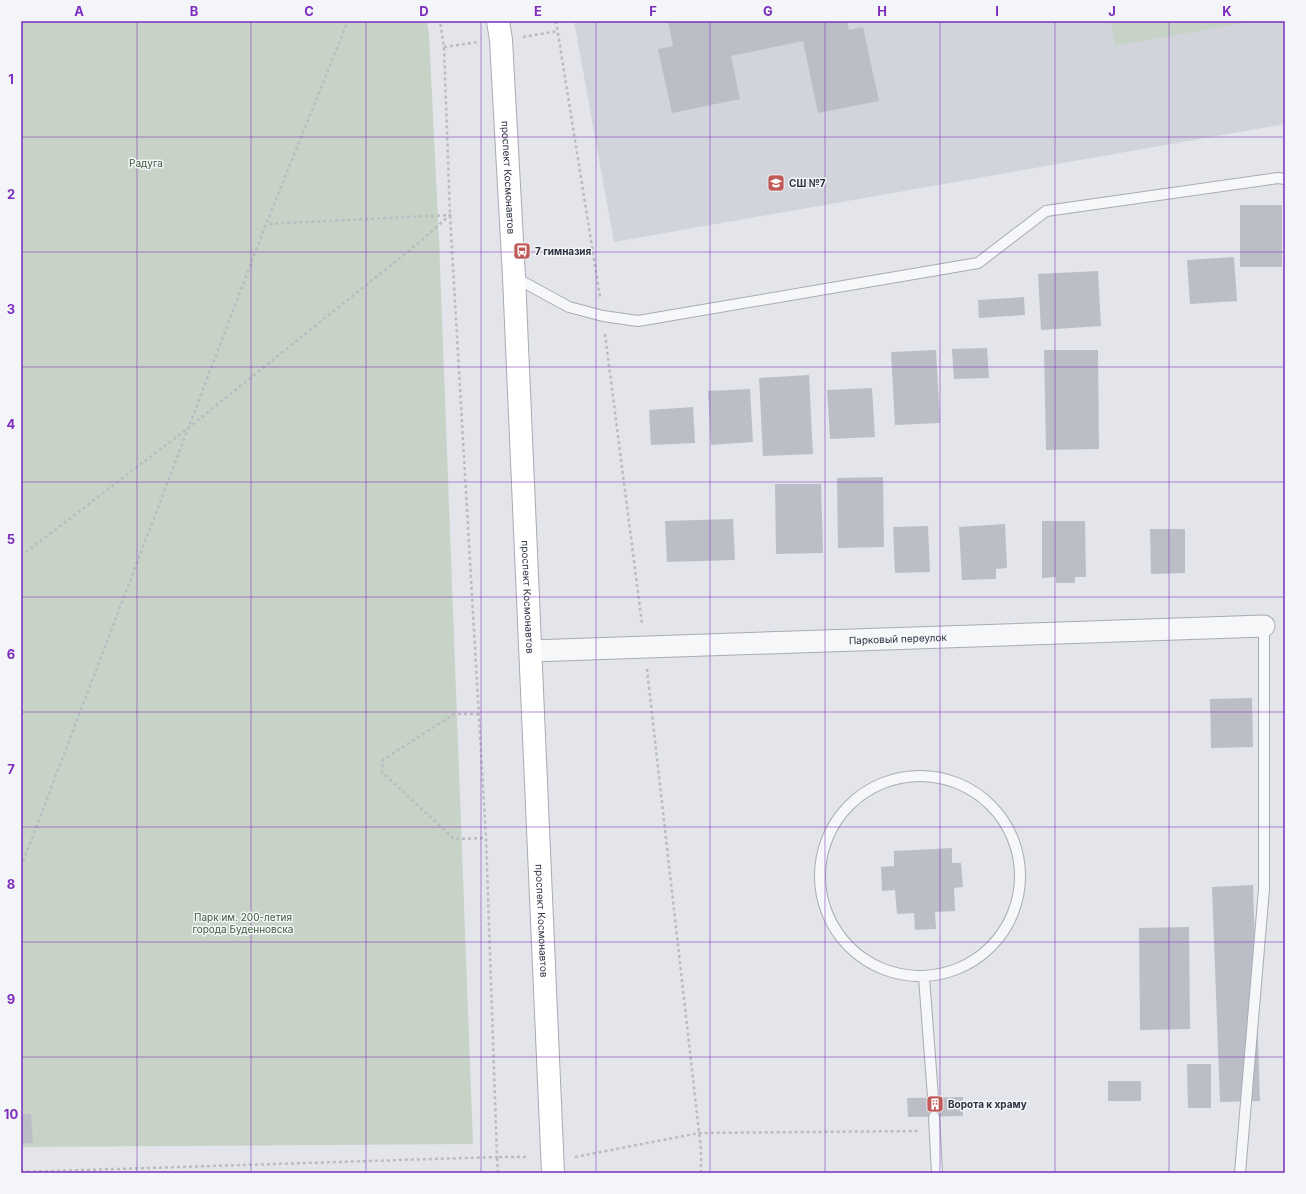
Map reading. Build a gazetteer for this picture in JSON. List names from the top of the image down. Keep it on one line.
{"streets":{"street":["проспект Космонавтов","Парковый переулок"]},"crossings":[["проспект Космонавтов","Парковый переулок"]],"parks":["Радуга","Парк им. 200-летия города Буденновска"],"places":{"school or university":["СШ №7"],"bus stop":["7 гимназия"],"building":["Ворота к храму"]},"grid":{"columns":["A","B","C","D","E","F","G","H","I","J","K"],"rows":["1","2","3","4","5","6","7","8","9","10"]}}
